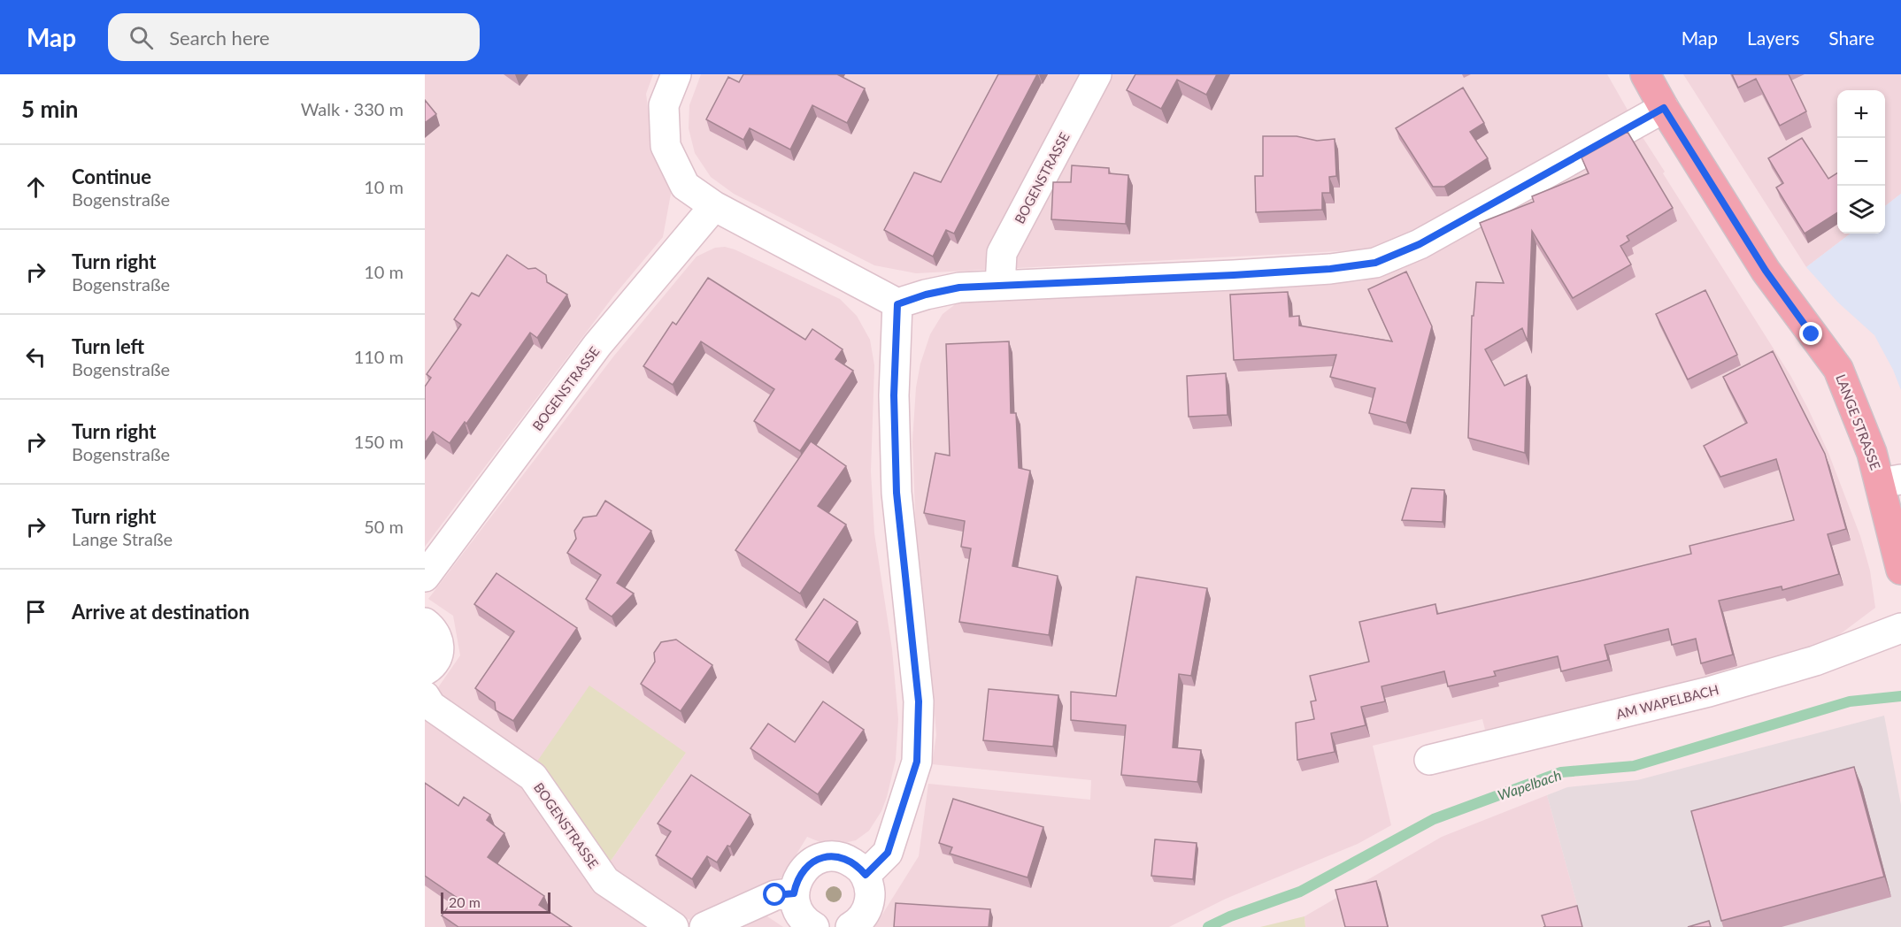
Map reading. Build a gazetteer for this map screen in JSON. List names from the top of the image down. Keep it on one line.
{"streets":{"main road":["LANGE STRASSE"],"street":["BOGENSTRASSE","AM WAPELBACH"]},"water":["Wapelbach"],"scale_bar":"20 m","page":{"header":"Map","search":"Search here","nav":["Map","Layers","Share"],"heading":["5 min","Walk · 330 m"],"map_buttons":["+","−"],"list":[["Continue","Bogenstraße","10 m"],["Turn right","Bogenstraße","10 m"],["Turn left","Bogenstraße","110 m"],["Turn right","Bogenstraße","150 m"],["Turn right","Lange Straße","50 m"],"Arrive at destination"],"scale":"20 m"}}
